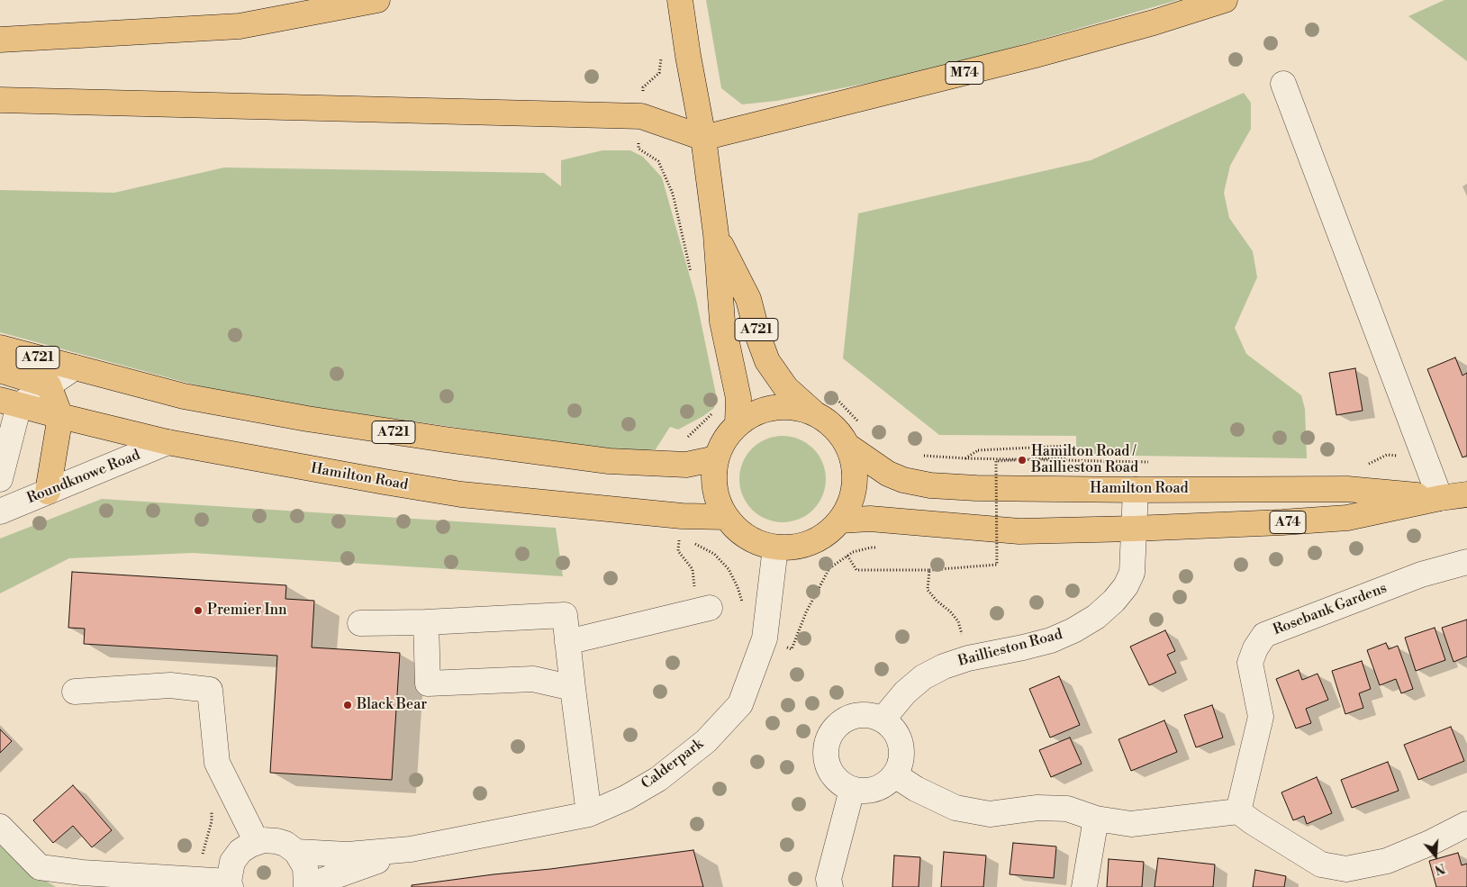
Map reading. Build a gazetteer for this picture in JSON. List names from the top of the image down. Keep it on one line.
{"streets":{"main road":["M74","A721","Hamilton Road","A74"],"street":["Roundknowe Road","Rosebank Gardens","Baillieston Road","Calderpark"]},"crossings":[["M74","A721"],["A721","Hamilton Road"],["A721","Calderpark"],["Roundknowe Road","Hamilton Road"],["Hamilton Road","Baillieston Road"],["Hamilton Road","Calderpark"]],"places":["Hamilton Road / Baillieston Road","Premier Inn","Black Bear"],"north":"bottom"}
